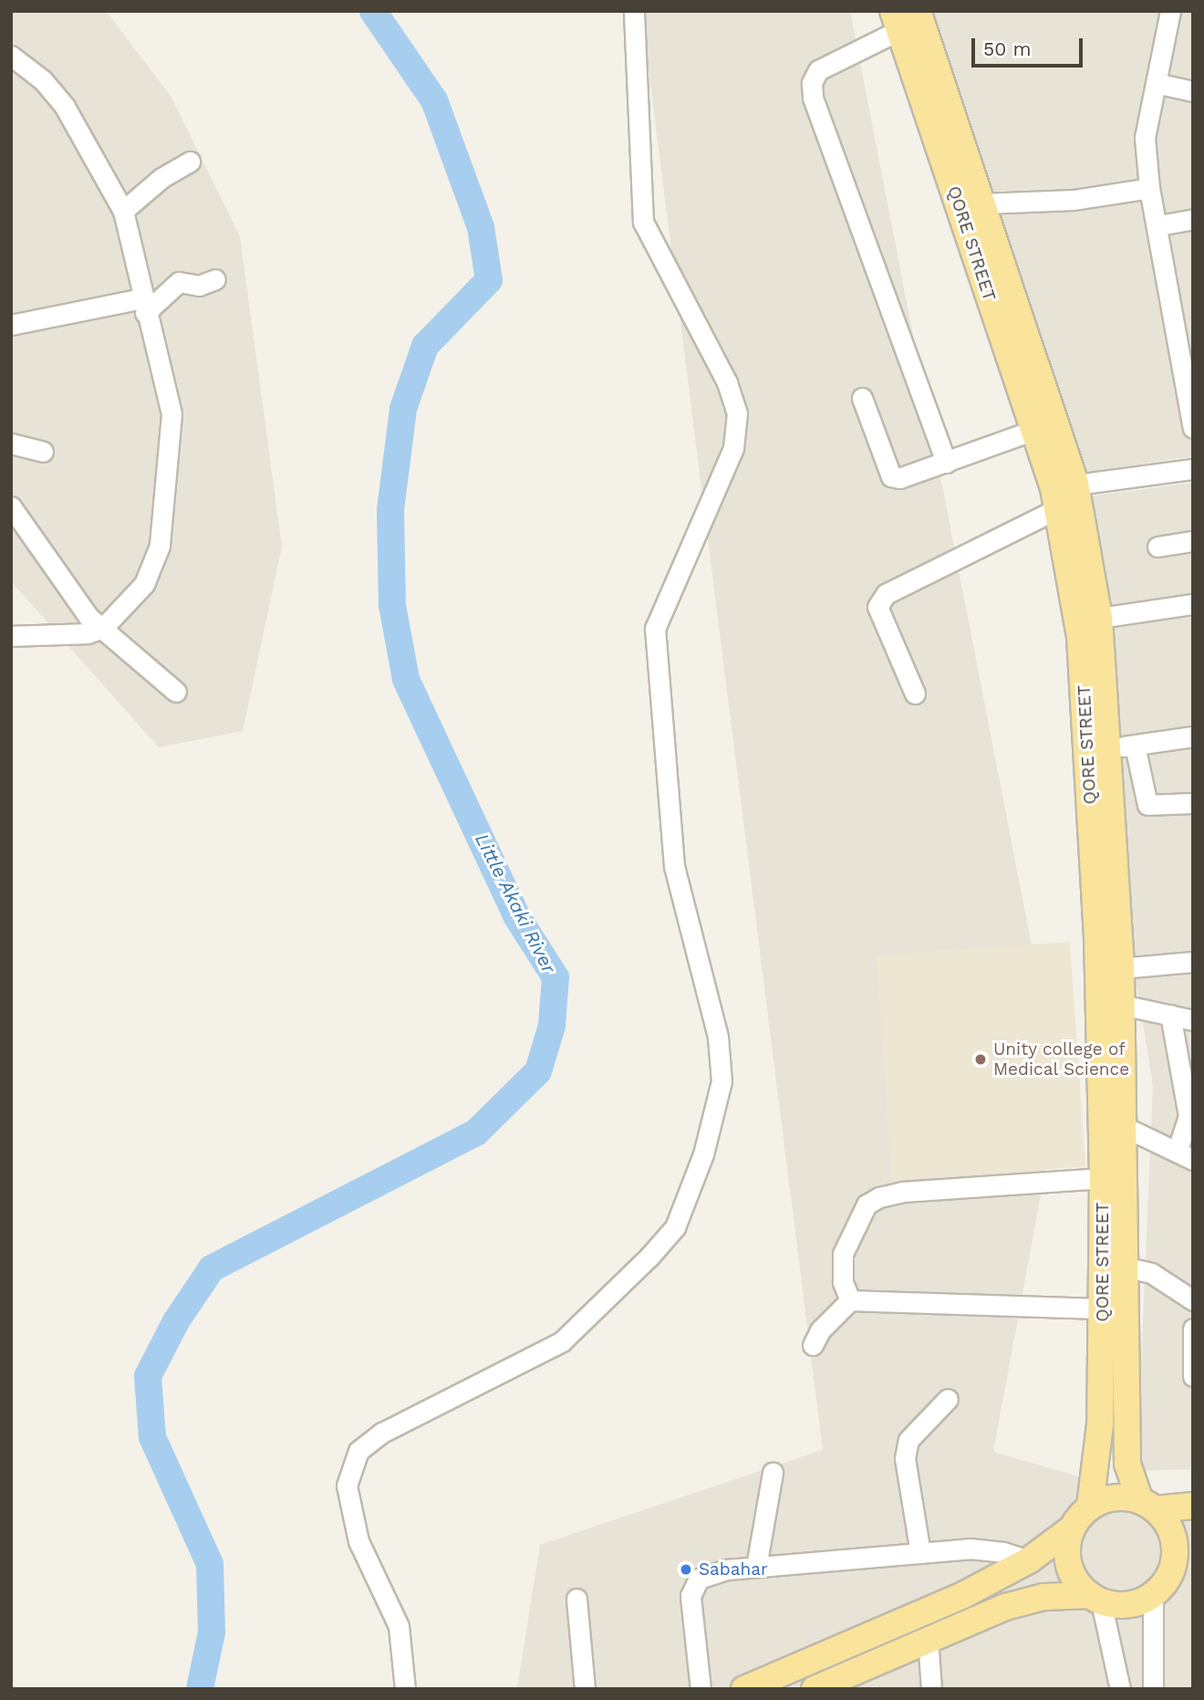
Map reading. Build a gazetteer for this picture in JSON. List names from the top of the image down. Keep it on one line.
{"streets":{"main road":["QORE STREET"]},"water":["Little Akaki River"],"places":["Unity college of Medical Science","Sabahar"],"scale_bar":"50 m"}
